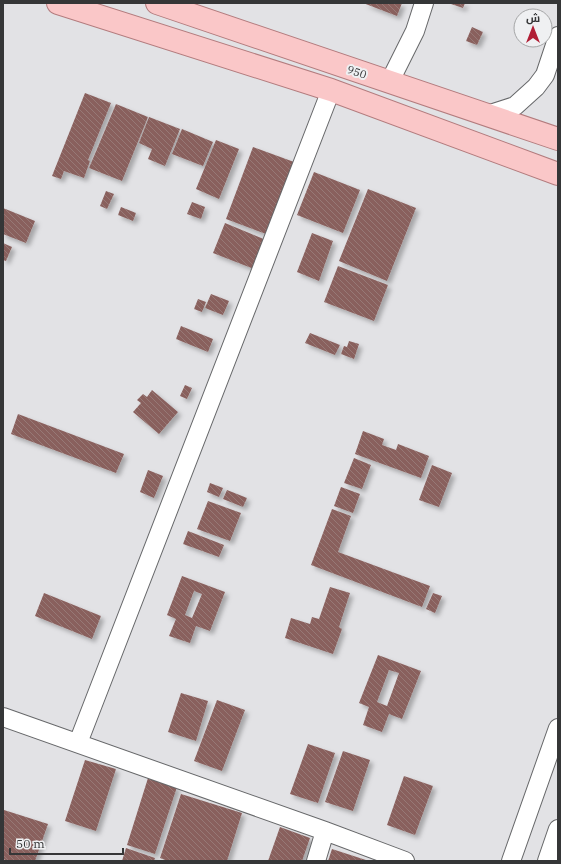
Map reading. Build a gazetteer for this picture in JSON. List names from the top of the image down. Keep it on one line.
{"streets":{"main road":["950"]},"scale_bar":"50 m","north":"top"}
